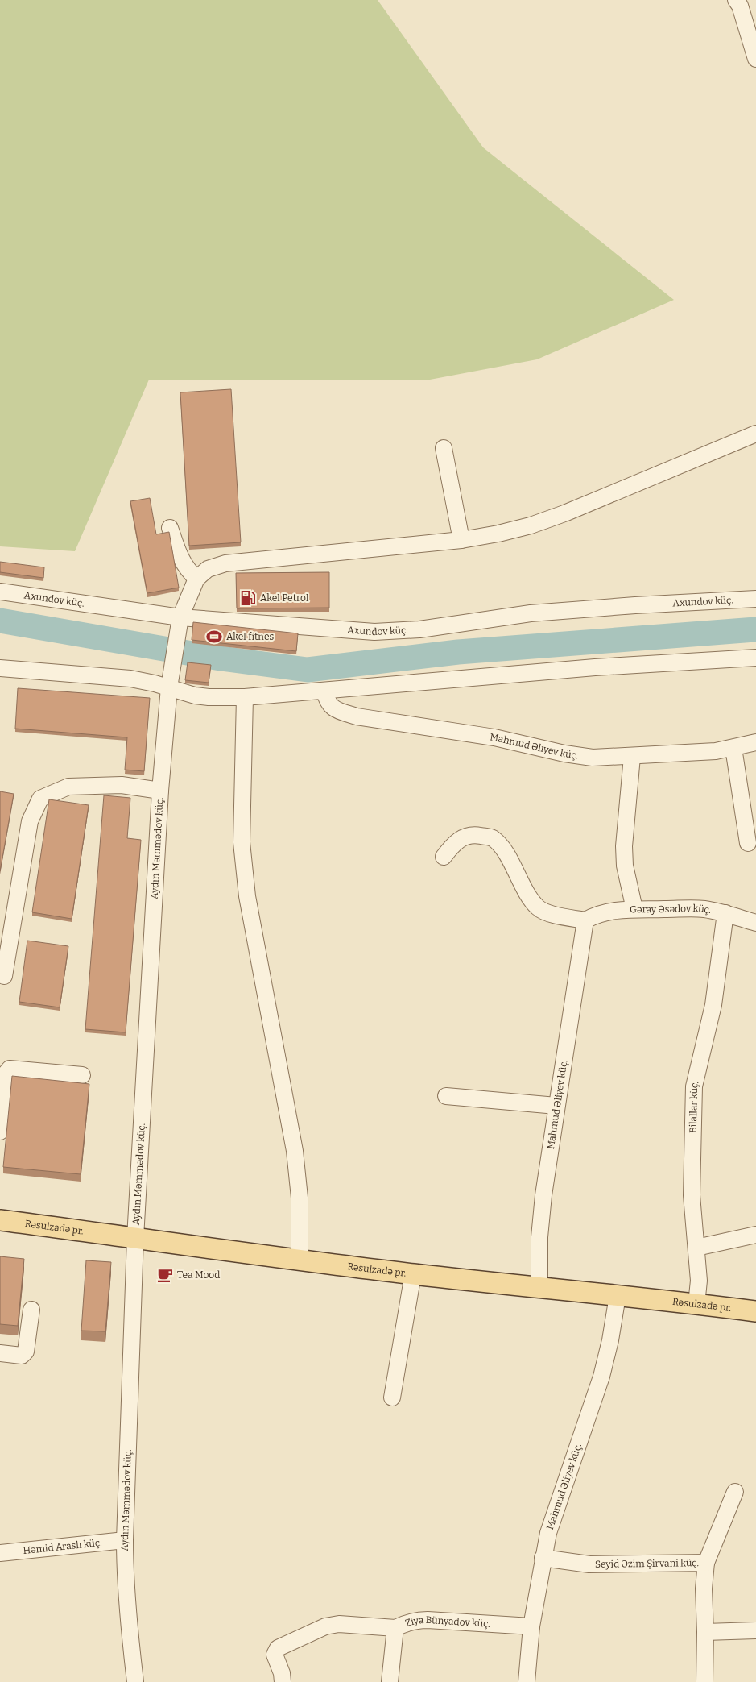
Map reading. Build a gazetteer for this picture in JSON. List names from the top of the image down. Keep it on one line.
{"streets":{"main road":["Rəsulzadə pr."],"street":["Axundov küç.","Mahmud Əliyev küç.","Aydın Məmmədov küç.","Gəray Əsədov küç.","Bilallar küç.","Həmid Araslı küç.","Seyid Əzim Şirvani küç.","Ziya Bünyadov küç."]},"crossings":[["Axundov küç.","Aydın Məmmədov küç."],["Mahmud Əliyev küç.","Gəray Əsədov küç."],["Mahmud Əliyev küç.","Rəsulzadə pr."],["Mahmud Əliyev küç.","Seyid Əzim Şirvani küç."],["Mahmud Əliyev küç.","Ziya Bünyadov küç."],["Aydın Məmmədov küç.","Rəsulzadə pr."],["Aydın Məmmədov küç.","Həmid Araslı küç."],["Gəray Əsədov küç.","Bilallar küç."],["Bilallar küç.","Rəsulzadə pr."]],"places":{"fuel station":["Akel Petrol"],"sports":["Akel fitnes"],"cafe":["Tea Mood"]}}
